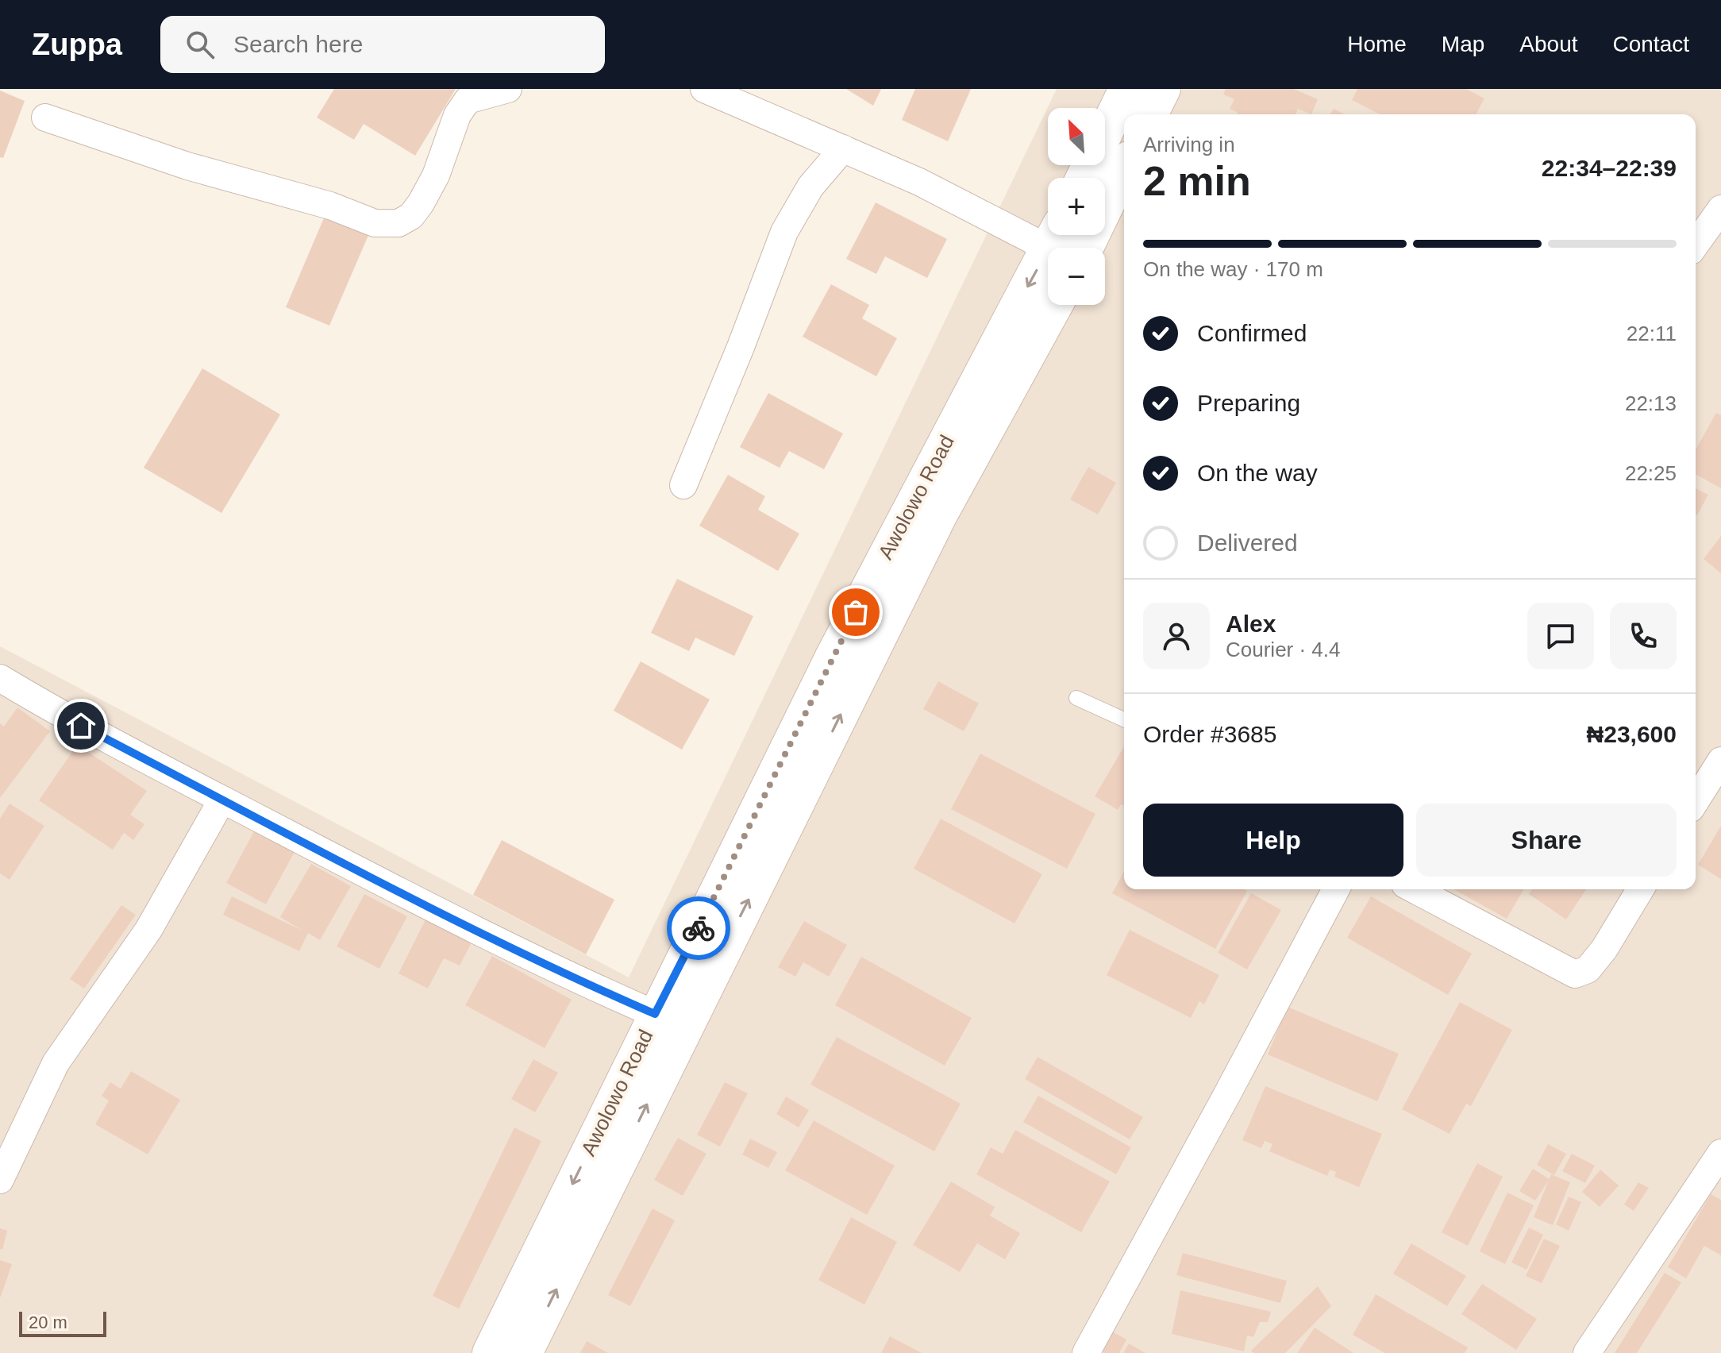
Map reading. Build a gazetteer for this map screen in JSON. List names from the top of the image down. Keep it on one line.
{"streets":{"main road":["Awolowo Road"]},"scale_bar":"20 m","north":"top left","page":{"header":"Zuppa","search":"Search here","nav":["Home","Map","About","Contact"],"map_buttons":["+","−"],"heading":["2 min","Arriving in","22:34–22:39"],"panel":["Alex","Courier · 4.4","Order #3685","₦23,600"],"bar":"On the way · 170 m","list":[["Confirmed","22:11"],["Preparing","22:13"],["On the way","22:25"],"Delivered"],"buttons":["Help","Share"],"scale":"20 m"}}
